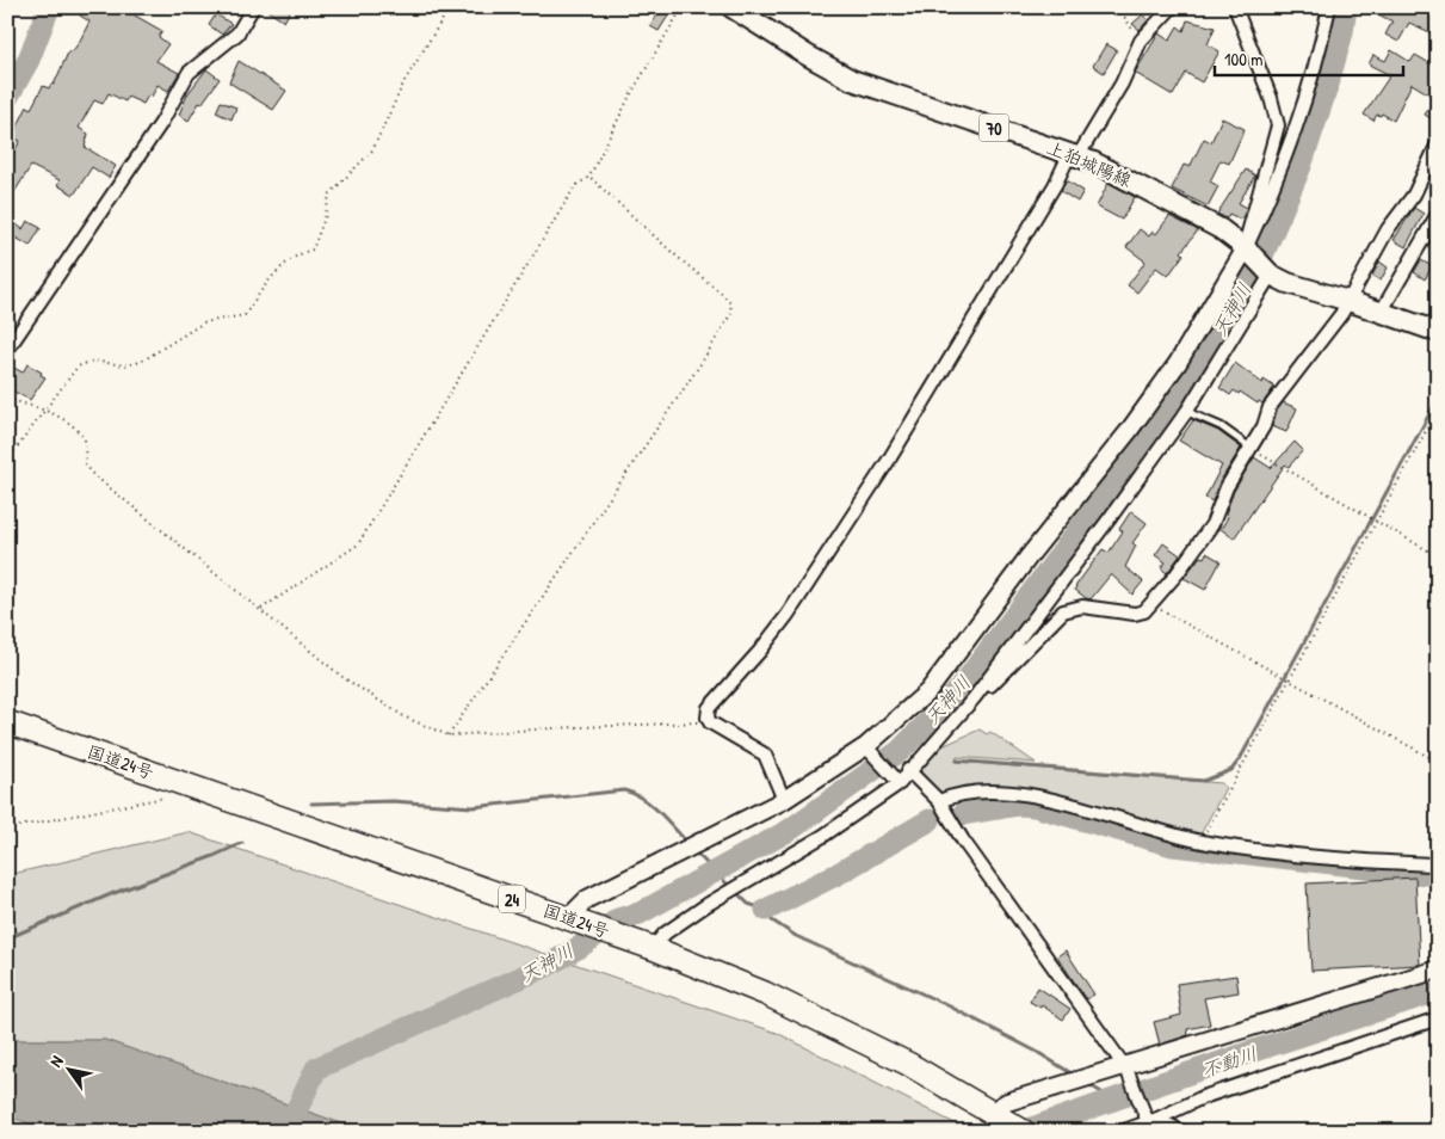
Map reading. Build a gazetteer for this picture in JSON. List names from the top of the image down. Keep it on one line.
{"streets":{"highway":["国道24号","24"],"main road":["70","上狛城陽線"]},"water":["天神川","不動川"],"scale_bar":"100 m","north":"top left"}
